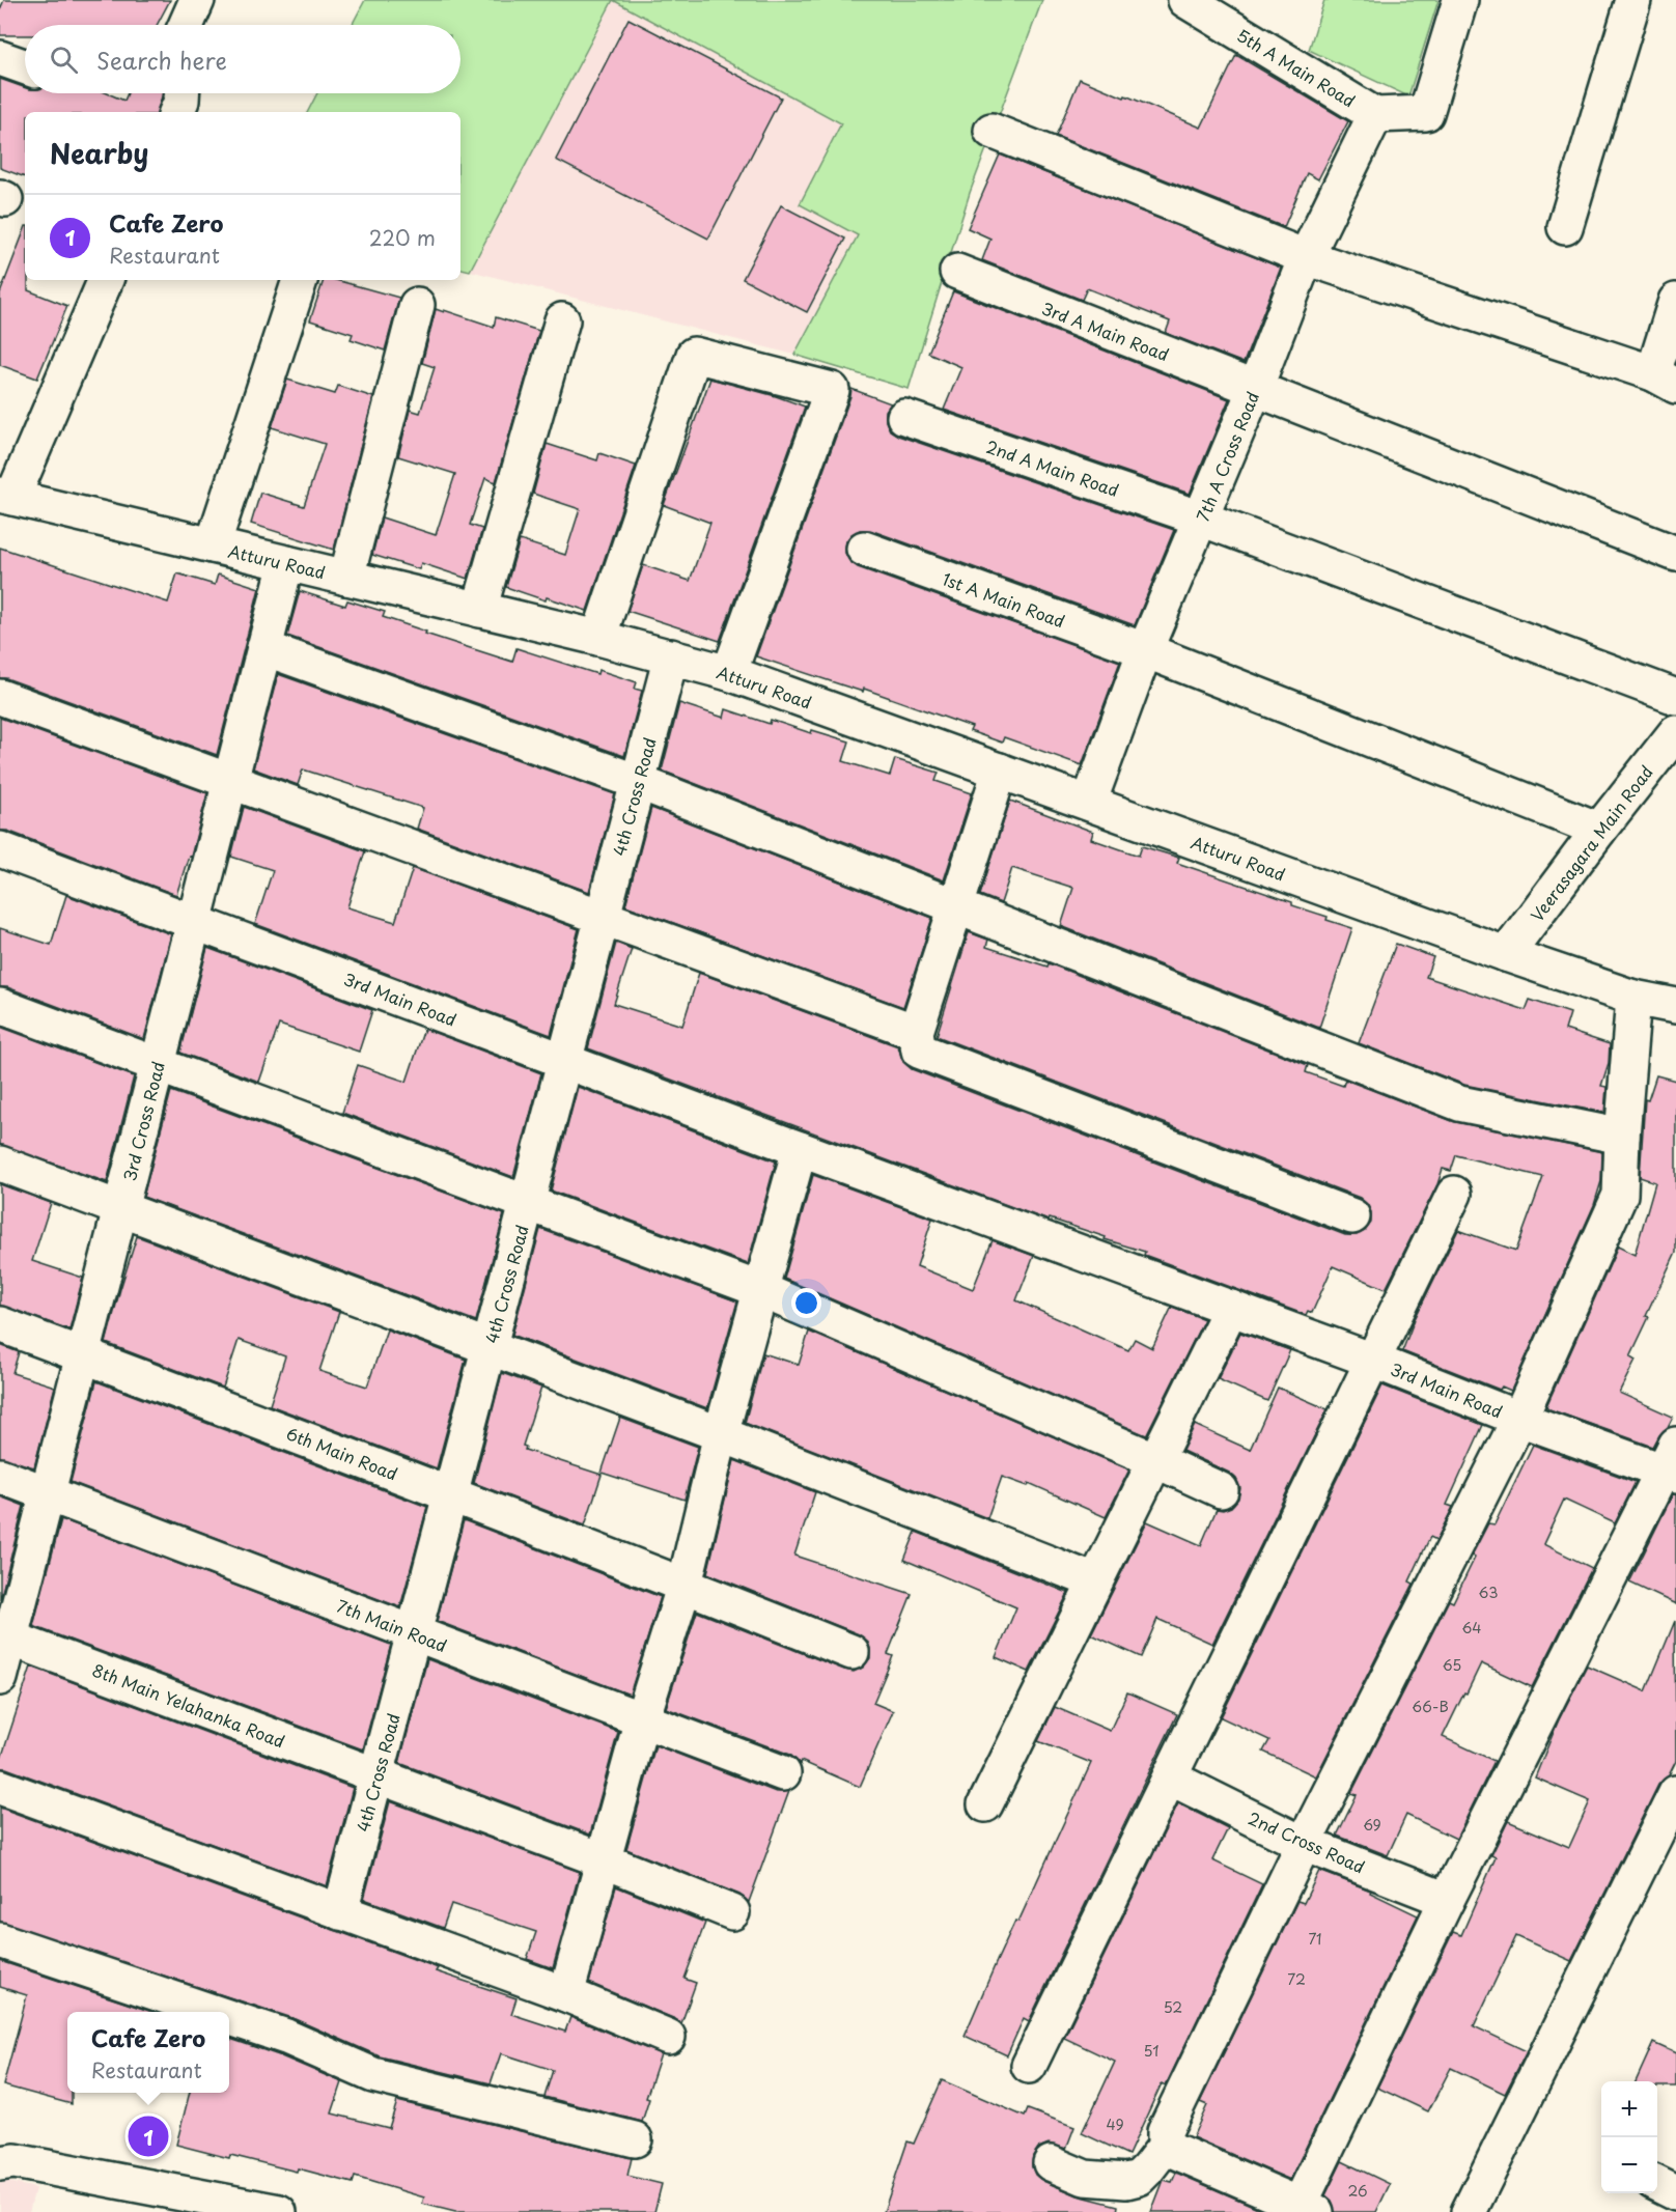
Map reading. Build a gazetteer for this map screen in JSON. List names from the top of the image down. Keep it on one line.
{"streets":{"street":["5th A Main Road","3rd A Main Road","7th A Cross Road","2nd A Main Road","Atturu Road","1st A Main Road","4th Cross Road","Veerasagara Main Road","3rd Main Road","3rd Cross Road","6th Main Road","7th Main Road","8th Main Yelahanka Road","2nd Cross Road"]},"crossings":[["5th A Main Road","7th A Cross Road"],["3rd A Main Road","7th A Cross Road"],["7th A Cross Road","2nd A Main Road"],["7th A Cross Road","Atturu Road"],["7th A Cross Road","1st A Main Road"],["Atturu Road","4th Cross Road"],["Atturu Road","Veerasagara Main Road"],["Atturu Road","3rd Cross Road"],["1st A Main Road","Veerasagara Main Road"],["4th Cross Road","3rd Main Road"],["4th Cross Road","6th Main Road"],["4th Cross Road","7th Main Road"],["4th Cross Road","8th Main Yelahanka Road"],["3rd Main Road","3rd Cross Road"],["3rd Cross Road","6th Main Road"],["3rd Cross Road","7th Main Road"],["3rd Cross Road","8th Main Yelahanka Road"]],"house_numbers":["63","64","65","66-B","69","71","72","52","51","49","26"],"page":{"search":"Search here","heading":"Nearby","list":[{"mark":"1","name":"Cafe Zero","note":"Restaurant","value":"220 m"}],"popup":["Cafe Zero","Restaurant"],"map_buttons":["+","−"],"pins":"1"}}
